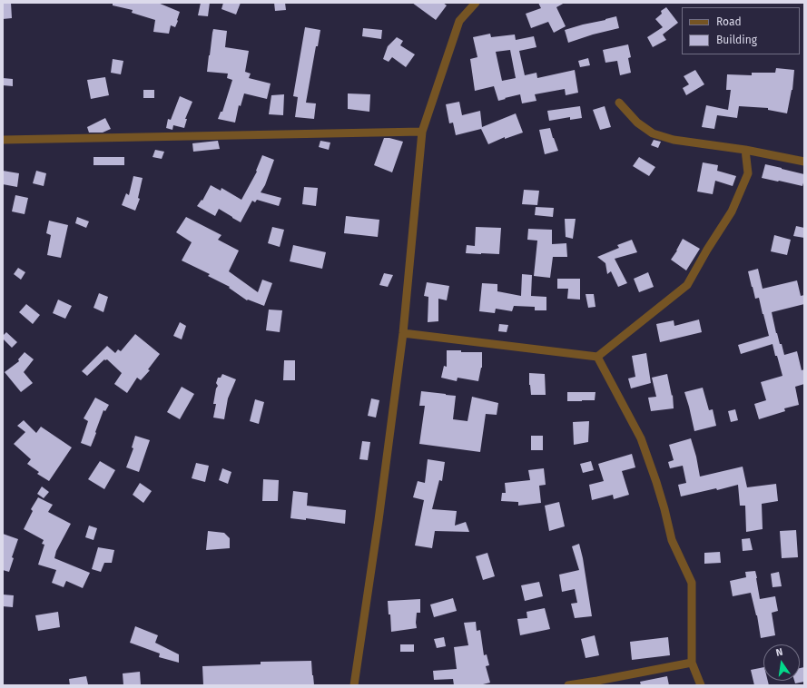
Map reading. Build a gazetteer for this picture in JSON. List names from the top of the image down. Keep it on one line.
{"legend":["Road","Building"],"north":"top"}
